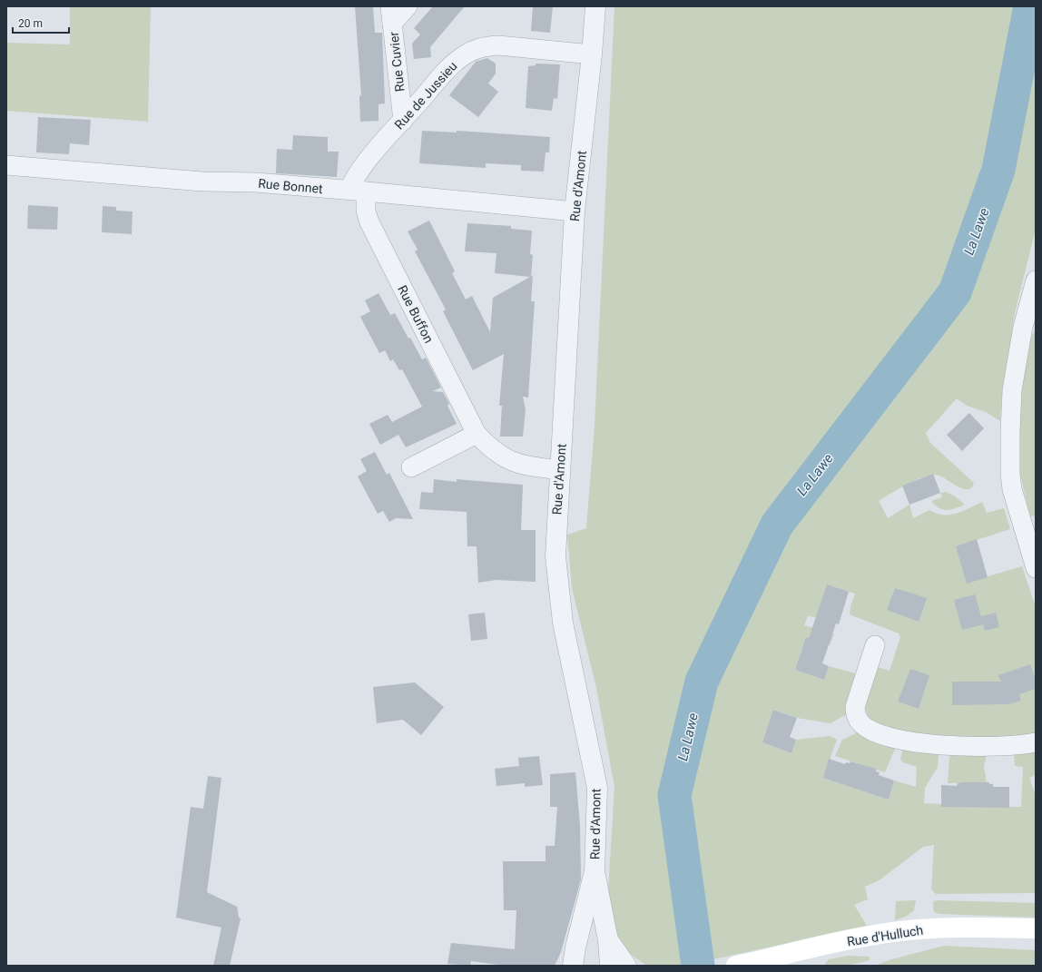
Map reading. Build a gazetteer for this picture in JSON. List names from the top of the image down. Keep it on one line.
{"streets":{"main road":["Rue d'Hulluch"],"street":["Rue Cuvier","Rue de Jussieu","Rue Bonnet","Rue d'Amont","Rue Buffon"]},"crossings":[["Rue Cuvier","Rue de Jussieu"],["Rue de Jussieu","Rue Bonnet"],["Rue de Jussieu","Rue d'Amont"],["Rue de Jussieu","Rue Buffon"],["Rue Bonnet","Rue d'Amont"],["Rue Bonnet","Rue Buffon"],["Rue d'Amont","Rue Buffon"]],"water":["La Lawe"],"scale_bar":"20 m"}
